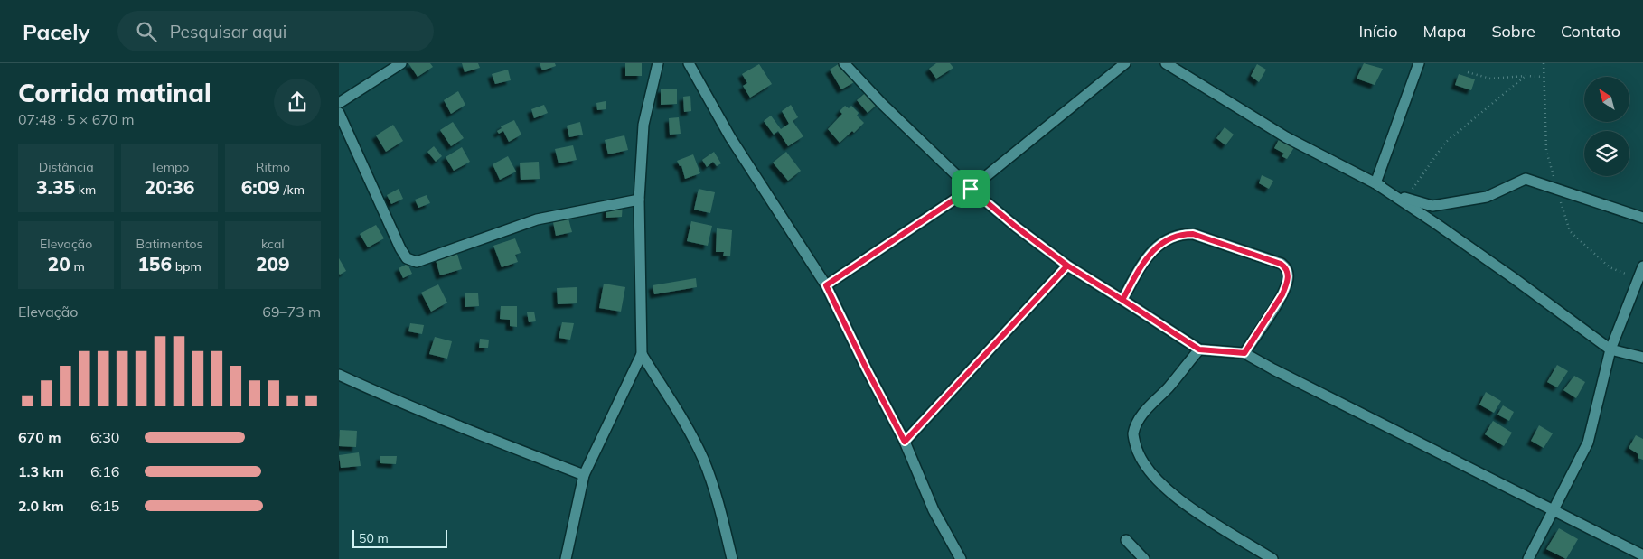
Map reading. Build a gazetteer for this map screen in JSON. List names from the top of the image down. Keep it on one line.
{"scale_bar":"50 m","north":"top left","page":{"header":"Pacely","search":"Pesquisar aqui","nav":["Início","Mapa","Sobre","Contato"],"heading":["Corrida matinal","07:48 · 5 × 670 m"],"stats":[["Distância","3.35 km"],["Tempo","20:36"],["Ritmo","6:09 /km"],["Elevação","20 m"],["Batimentos","156 bpm"],["kcal","209"]],"chart":["Elevação","69–73 m"],"list":[{"name":"670 m","note":"6:30"},{"name":"1.3 km","note":"6:16"},{"name":"2.0 km","note":"6:15"}],"scale":"50 m"}}
